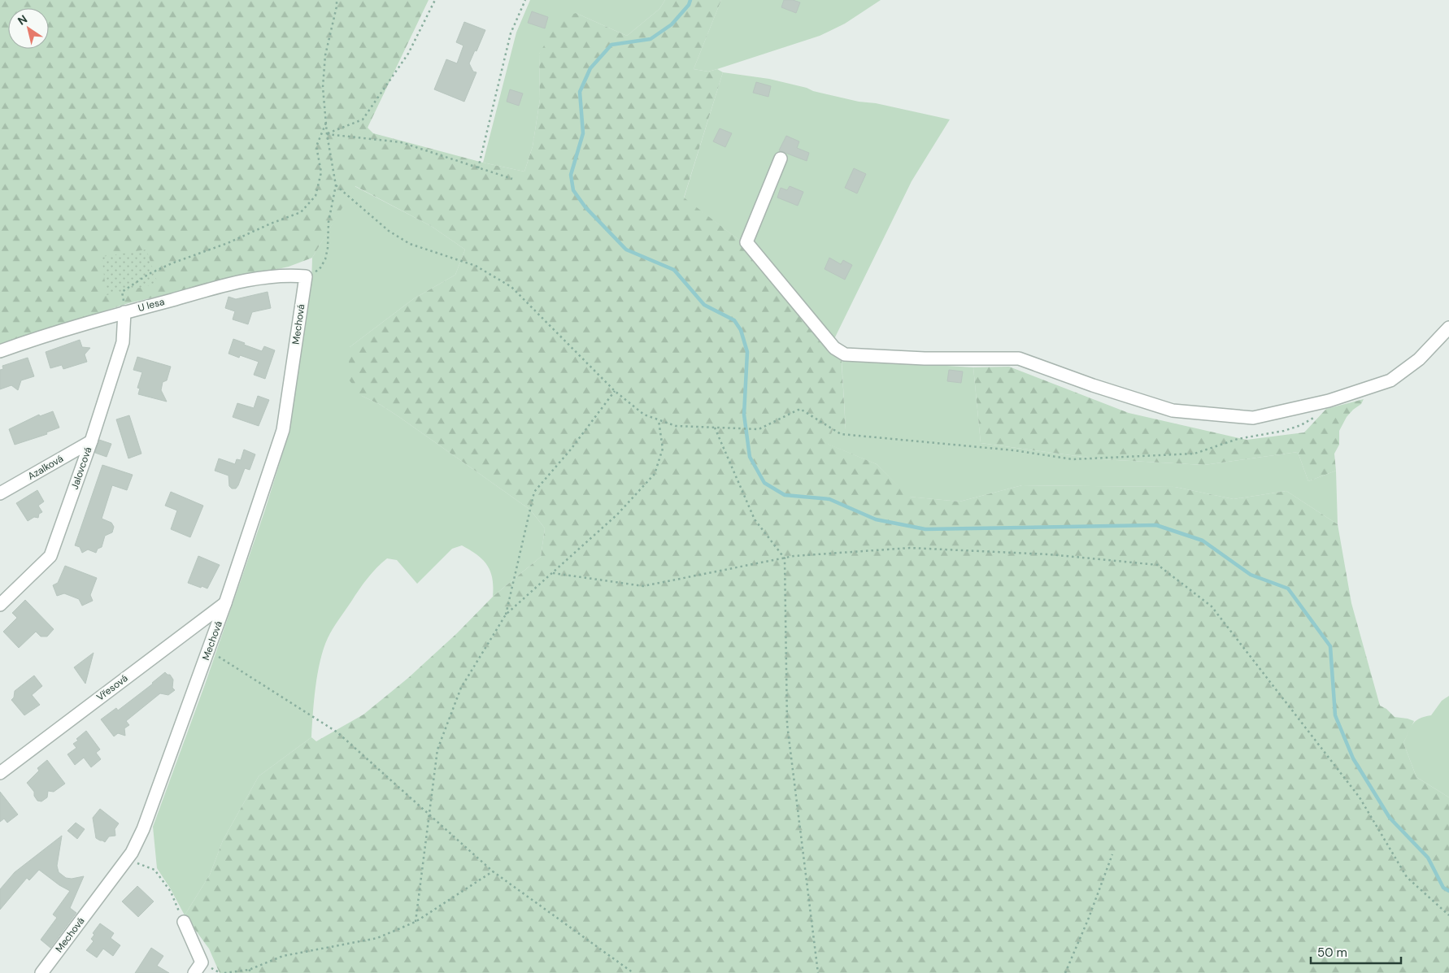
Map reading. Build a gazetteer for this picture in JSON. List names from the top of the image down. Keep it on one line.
{"streets":{"street":["U lesa","Mechová","Azalková","Jalovcová","Vřesová"]},"crossings":[["U lesa","Mechová"],["U lesa","Jalovcová"],["Mechová","Vřesová"],["Azalková","Jalovcová"]],"scale_bar":"50 m","north":"top left"}
